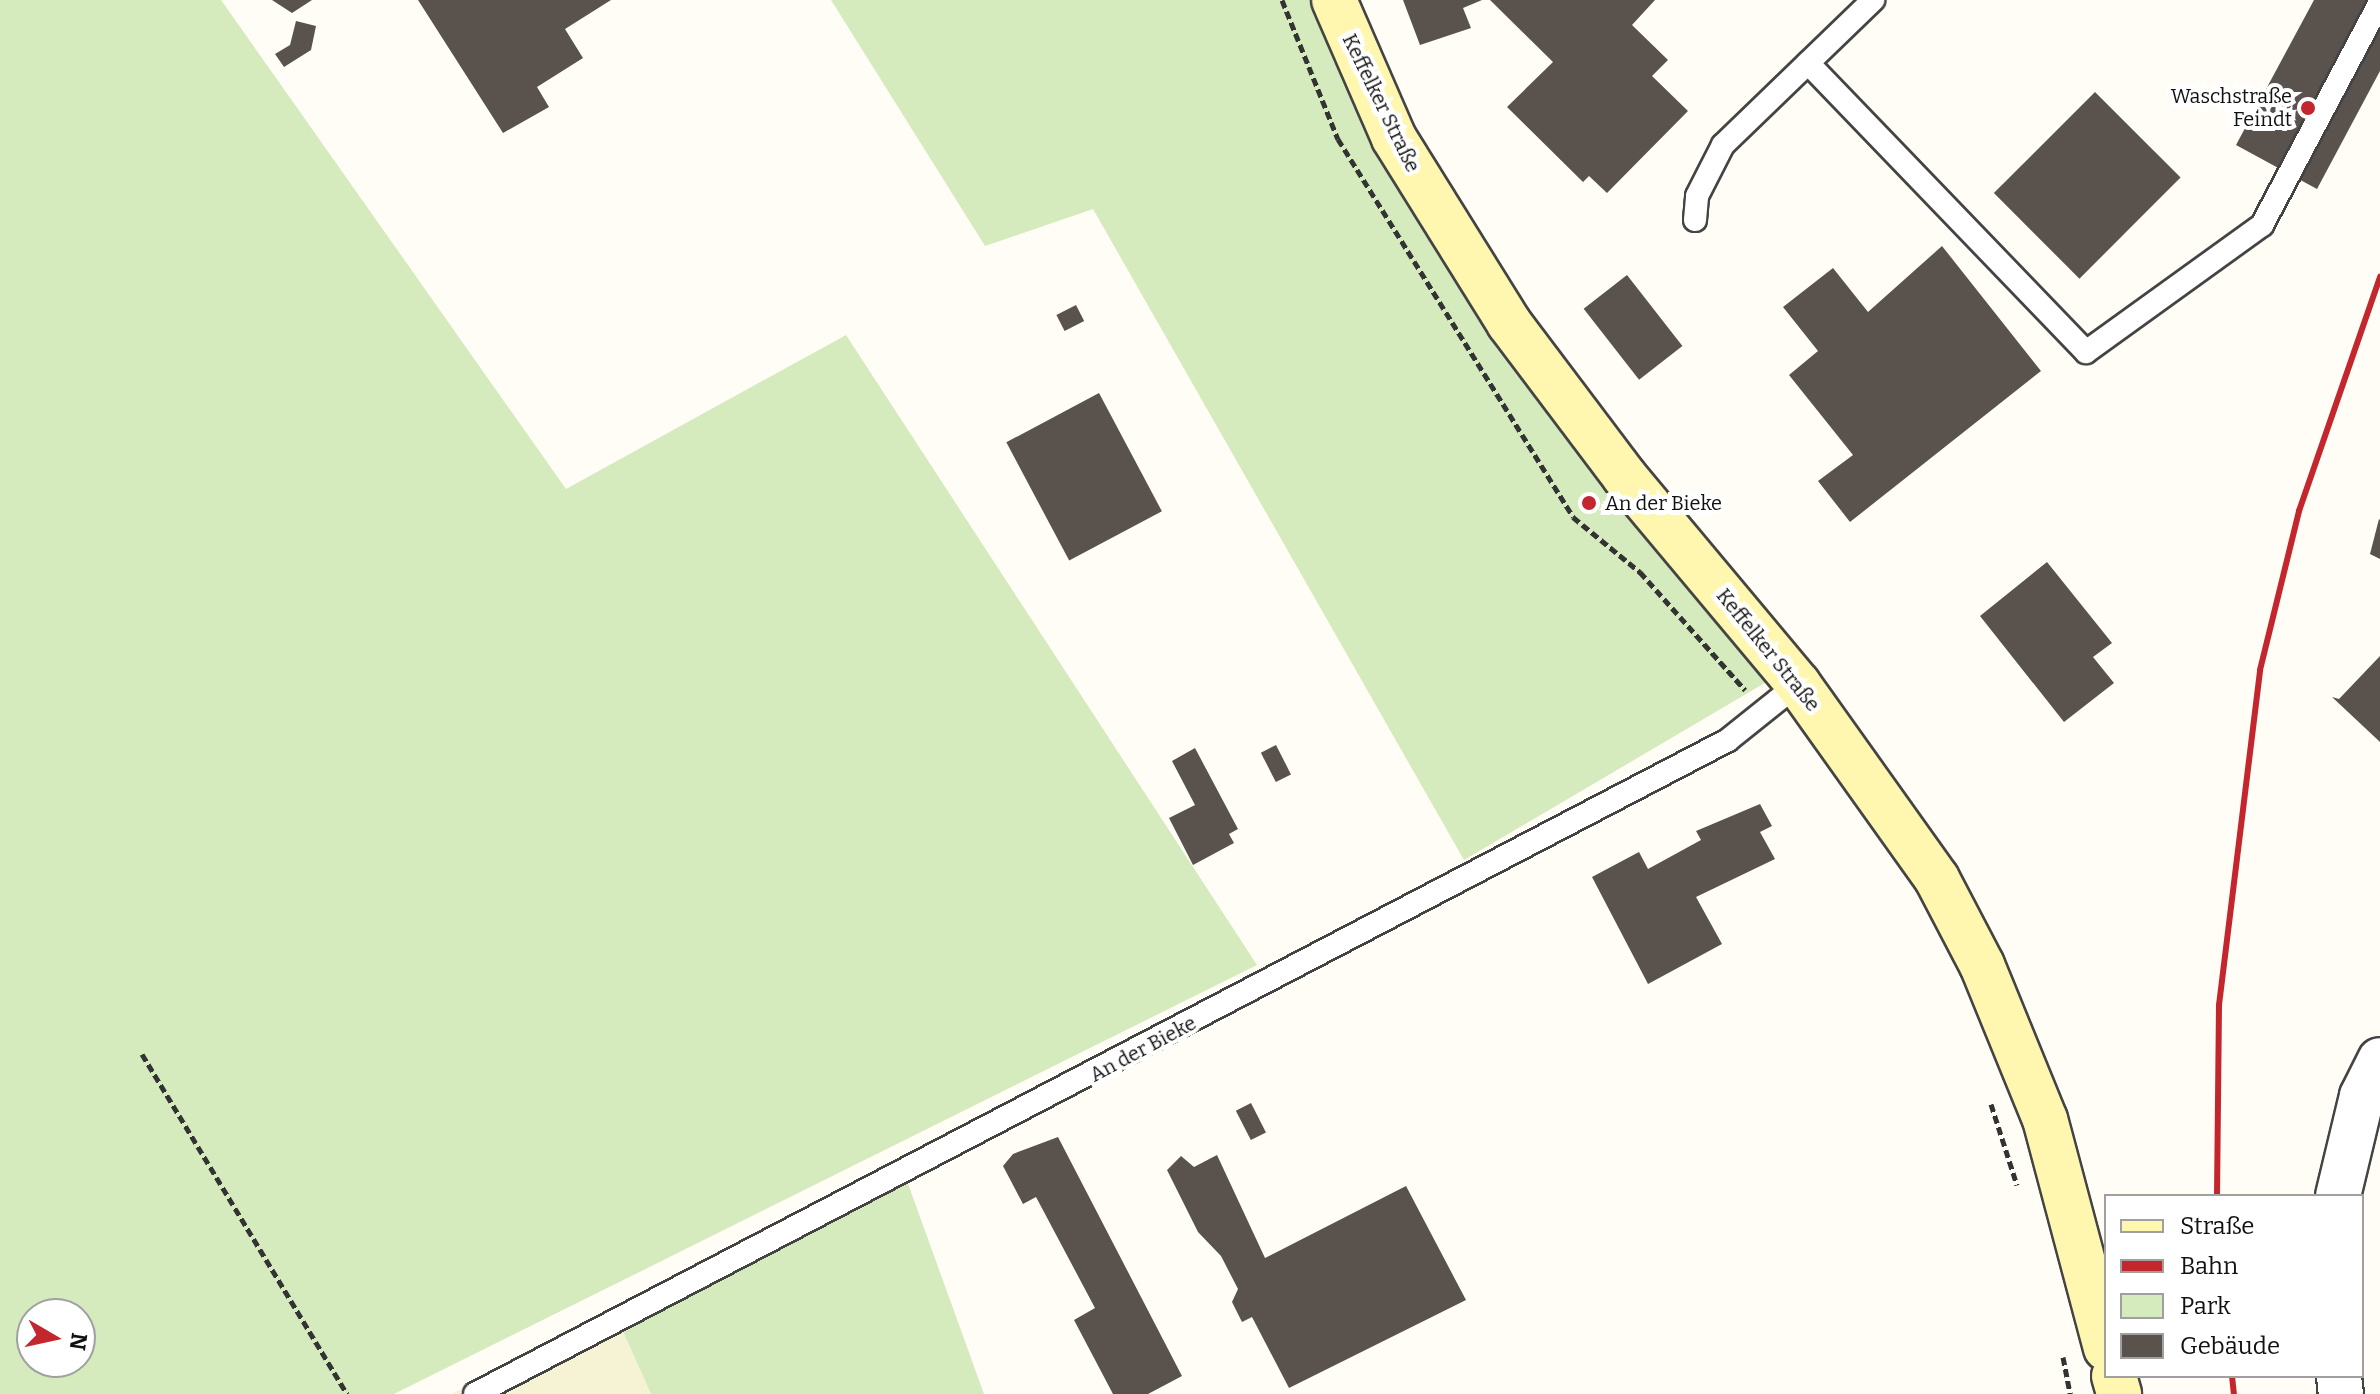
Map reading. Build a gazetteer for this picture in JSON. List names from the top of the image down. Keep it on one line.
{"streets":{"street":["Keffelker Straße"],"lane":["An der Bieke"]},"crossings":[["Keffelker Straße","An der Bieke"]],"places":["Waschstraße Feindt","An der Bieke"],"legend":["Straße","Bahn","Park","Gebäude"],"north":"right"}
